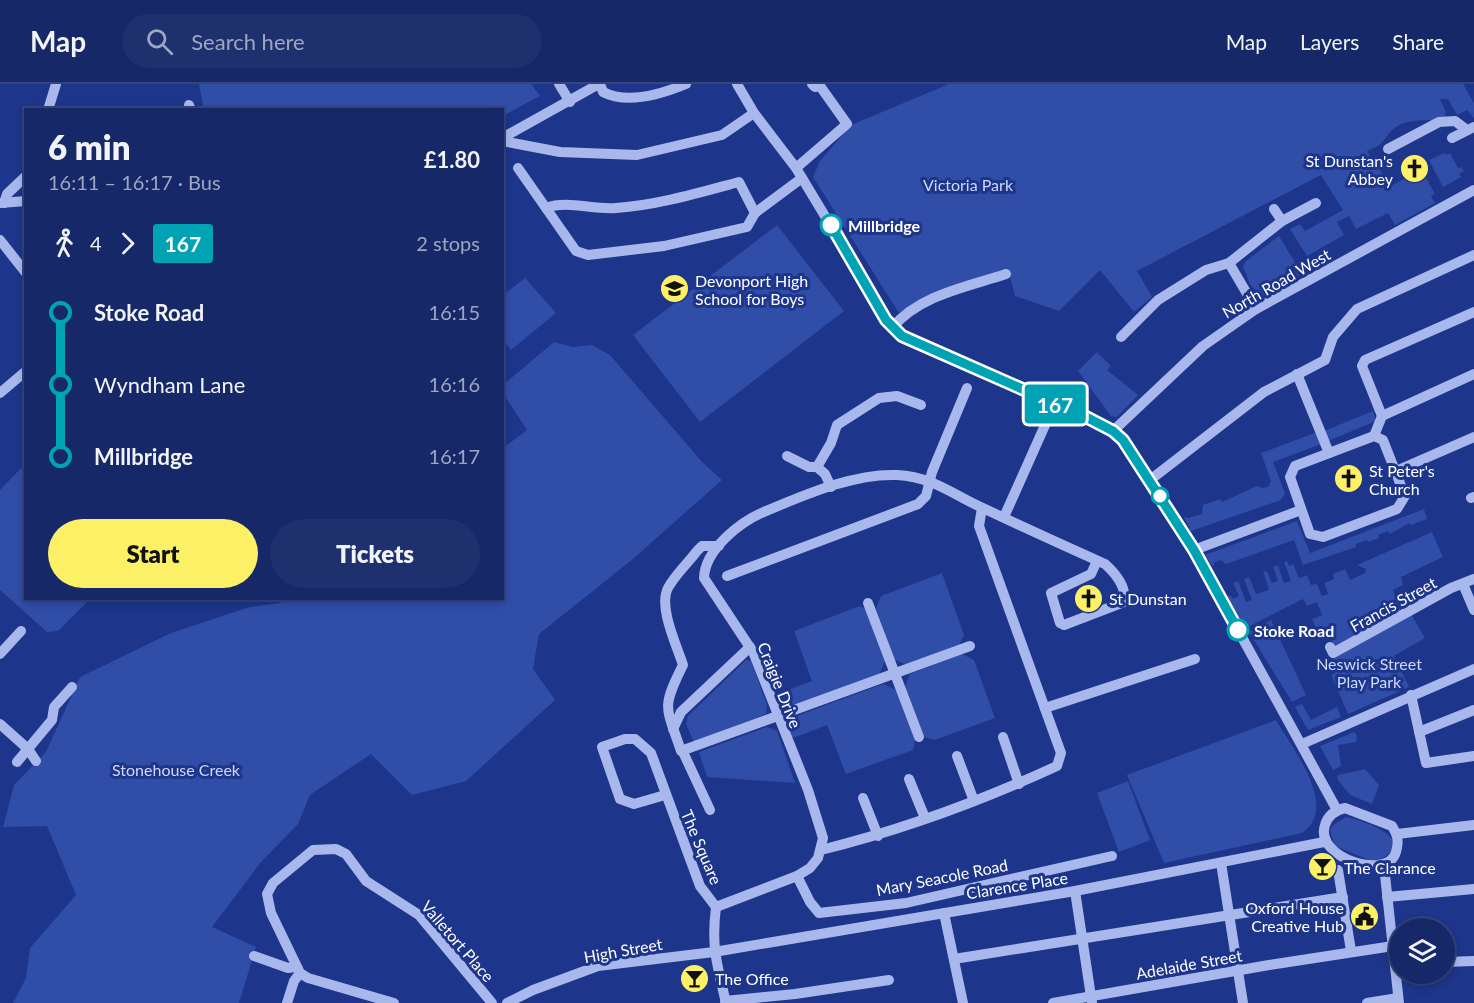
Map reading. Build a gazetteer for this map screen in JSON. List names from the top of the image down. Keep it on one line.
{"streets":{"street":["North Road West","Francis Street","Craigie Drive","The Square","Mary Seacole Road","Clarence Place","Valletort Place","High Street","Adelaide Street"]},"crossings":[["Clarence Place","High Street"]],"parks":["Victoria Park","Neswick Street Play Park","Stonehouse Creek"],"places":{"church":["St Dunstan's Abbey","St Peter's Church","St Dunstan"],"other":["Millbridge","Stoke Road"],"school or university":["Devonport High School for Boys"],"bar":["The Clarance","The Office"],"public building":["Oxford House Creative Hub"]},"lines":["bus line 167"],"page":{"header":"Map","search":"Search here","nav":["Map","Layers","Share"],"on_map":"167","heading":["6 min","16:11 – 16:17 · Bus","£1.80"],"legs":["4","167","2 stops"],"list":[{"name":"Stoke Road","value":"16:15"},{"name":"Wyndham Lane","value":"16:16"},{"name":"Millbridge","value":"16:17"}],"buttons":["Start","Tickets"]}}
